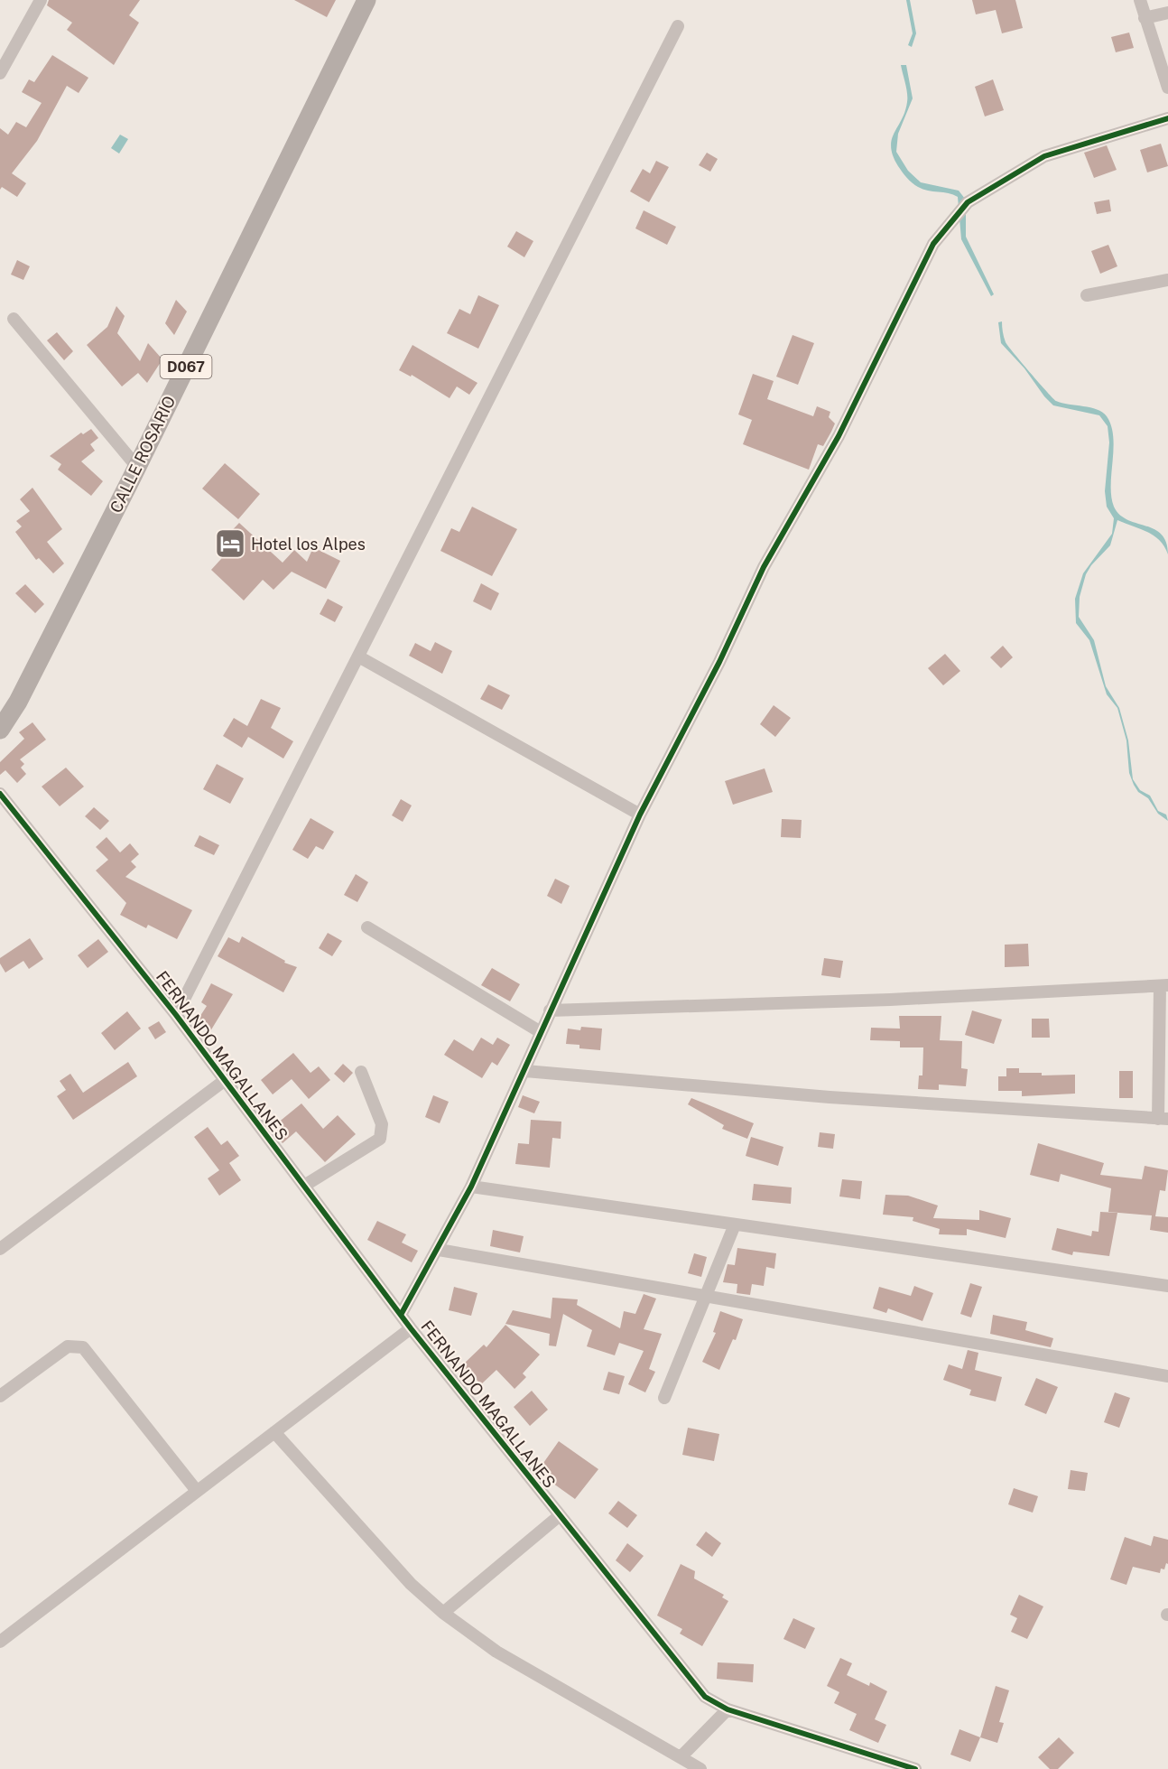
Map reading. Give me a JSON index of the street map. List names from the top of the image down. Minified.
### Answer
{"streets":{"main road":["D067","CALLE ROSARIO"],"street":["FERNANDO MAGALLANES"]},"places":{"hotel":["Hotel los Alpes"]}}
